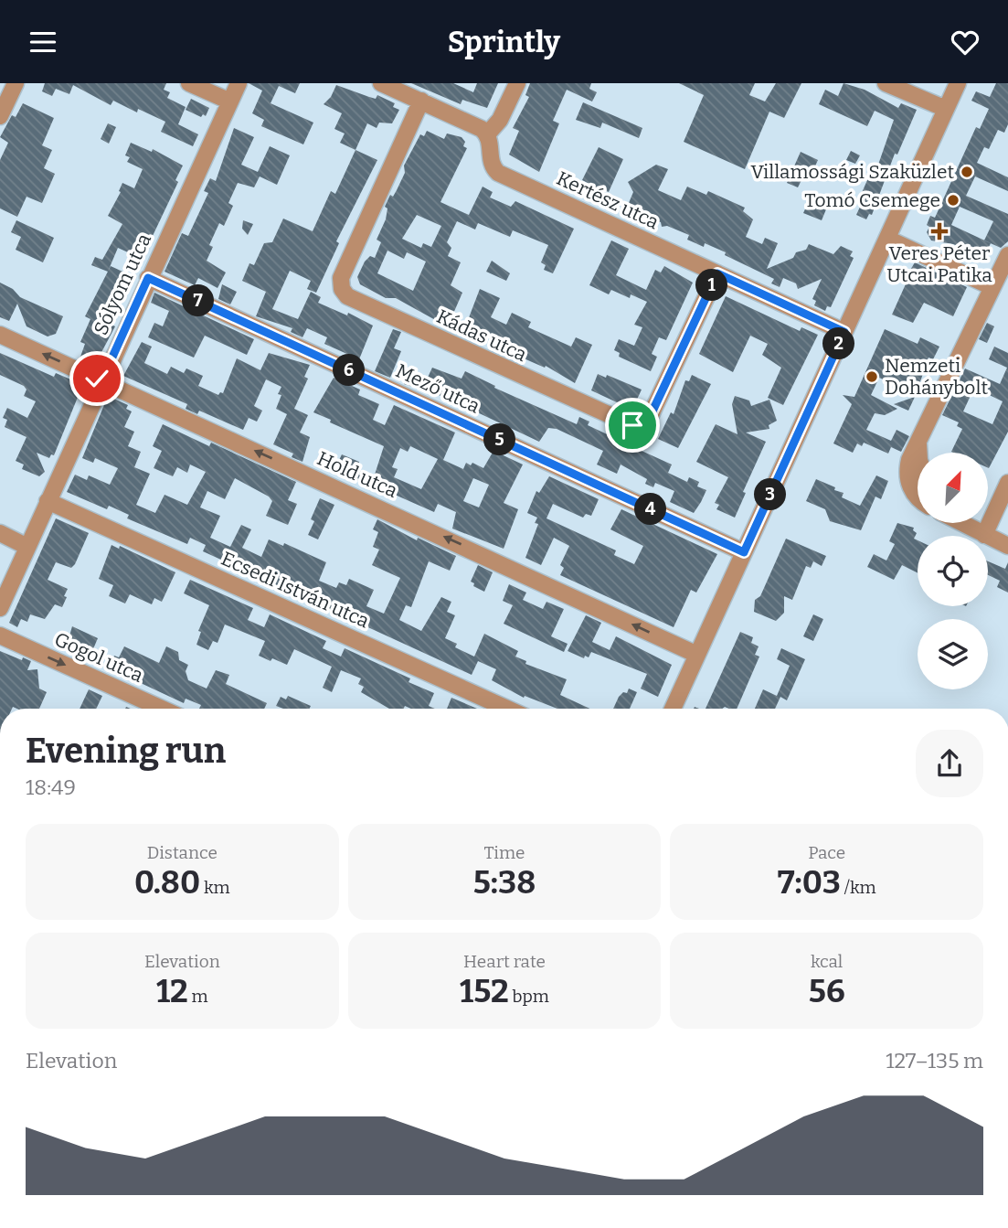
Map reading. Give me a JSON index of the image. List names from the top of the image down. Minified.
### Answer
{"streets":{"street":["Kertész utca","Sólyom utca","Kádas utca","Mező utca","Hold utca","Ecsedi István utca","Gogol utca"]},"crossings":[["Kertész utca","Kádas utca"],["Sólyom utca","Mező utca"],["Sólyom utca","Hold utca"],["Sólyom utca","Ecsedi István utca"]],"one_way":["Hold utca","Gogol utca"],"places":{"other":["Villamossági Szaküzlet","Tomó Csemege","Nemzeti Dohánybolt"],"health":["Veres Péter Utcai Patika"]},"north":"top right","page":{"header":"Sprintly","pins":["1","7","2","6","5","3","4"],"heading":["Evening run","18:49"],"stats":[["Distance","0.80 km"],["Time","5:38"],["Pace","7:03 /km"],["Elevation","12 m"],["Heart rate","152 bpm"],["kcal","56"]],"chart":["Elevation","127–135 m"]}}
